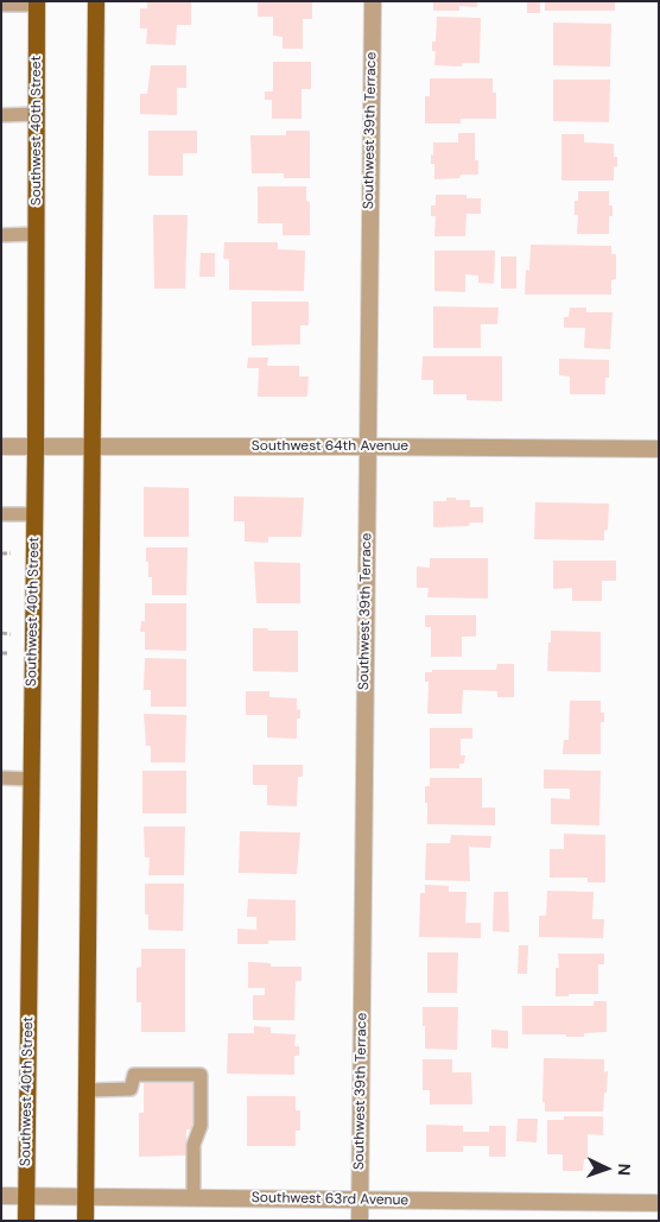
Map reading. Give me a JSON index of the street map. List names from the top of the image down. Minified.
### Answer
{"streets":{"main road":["Southwest 40th Street"],"street":["Southwest 39th Terrace","Southwest 64th Avenue","Southwest 63rd Avenue"]},"crossings":[["Southwest 40th Street","Southwest 64th Avenue"],["Southwest 40th Street","Southwest 63rd Avenue"],["Southwest 39th Terrace","Southwest 64th Avenue"],["Southwest 39th Terrace","Southwest 63rd Avenue"]],"north":"right"}
